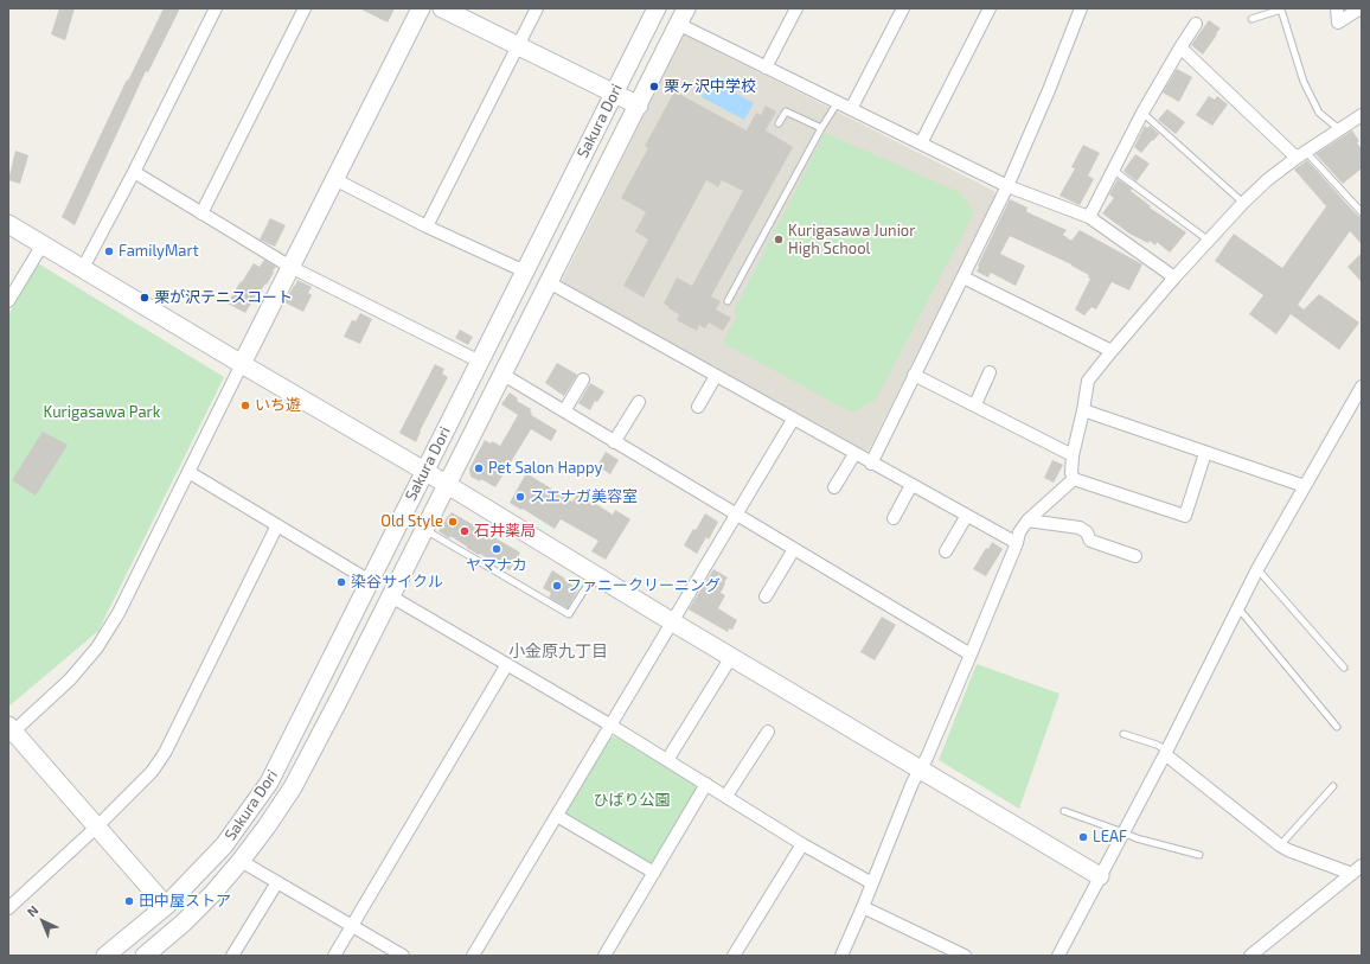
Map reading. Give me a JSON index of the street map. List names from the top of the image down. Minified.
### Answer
{"streets":{"street":["Sakura Dori"]},"districts":["小金原九丁目"],"parks":["Kurigasawa Park","ひばり公園"],"places":["栗ヶ沢中学校","Kurigasawa Junior High School","FamilyMart","栗が沢テニスコート","いち遊","Pet Salon Happy","スエナガ美容室","Old Style","石井薬局","ヤマナカ","染谷サイクル","ファニークリーニング","LEAF","田中屋ストア"],"north":"top left"}
